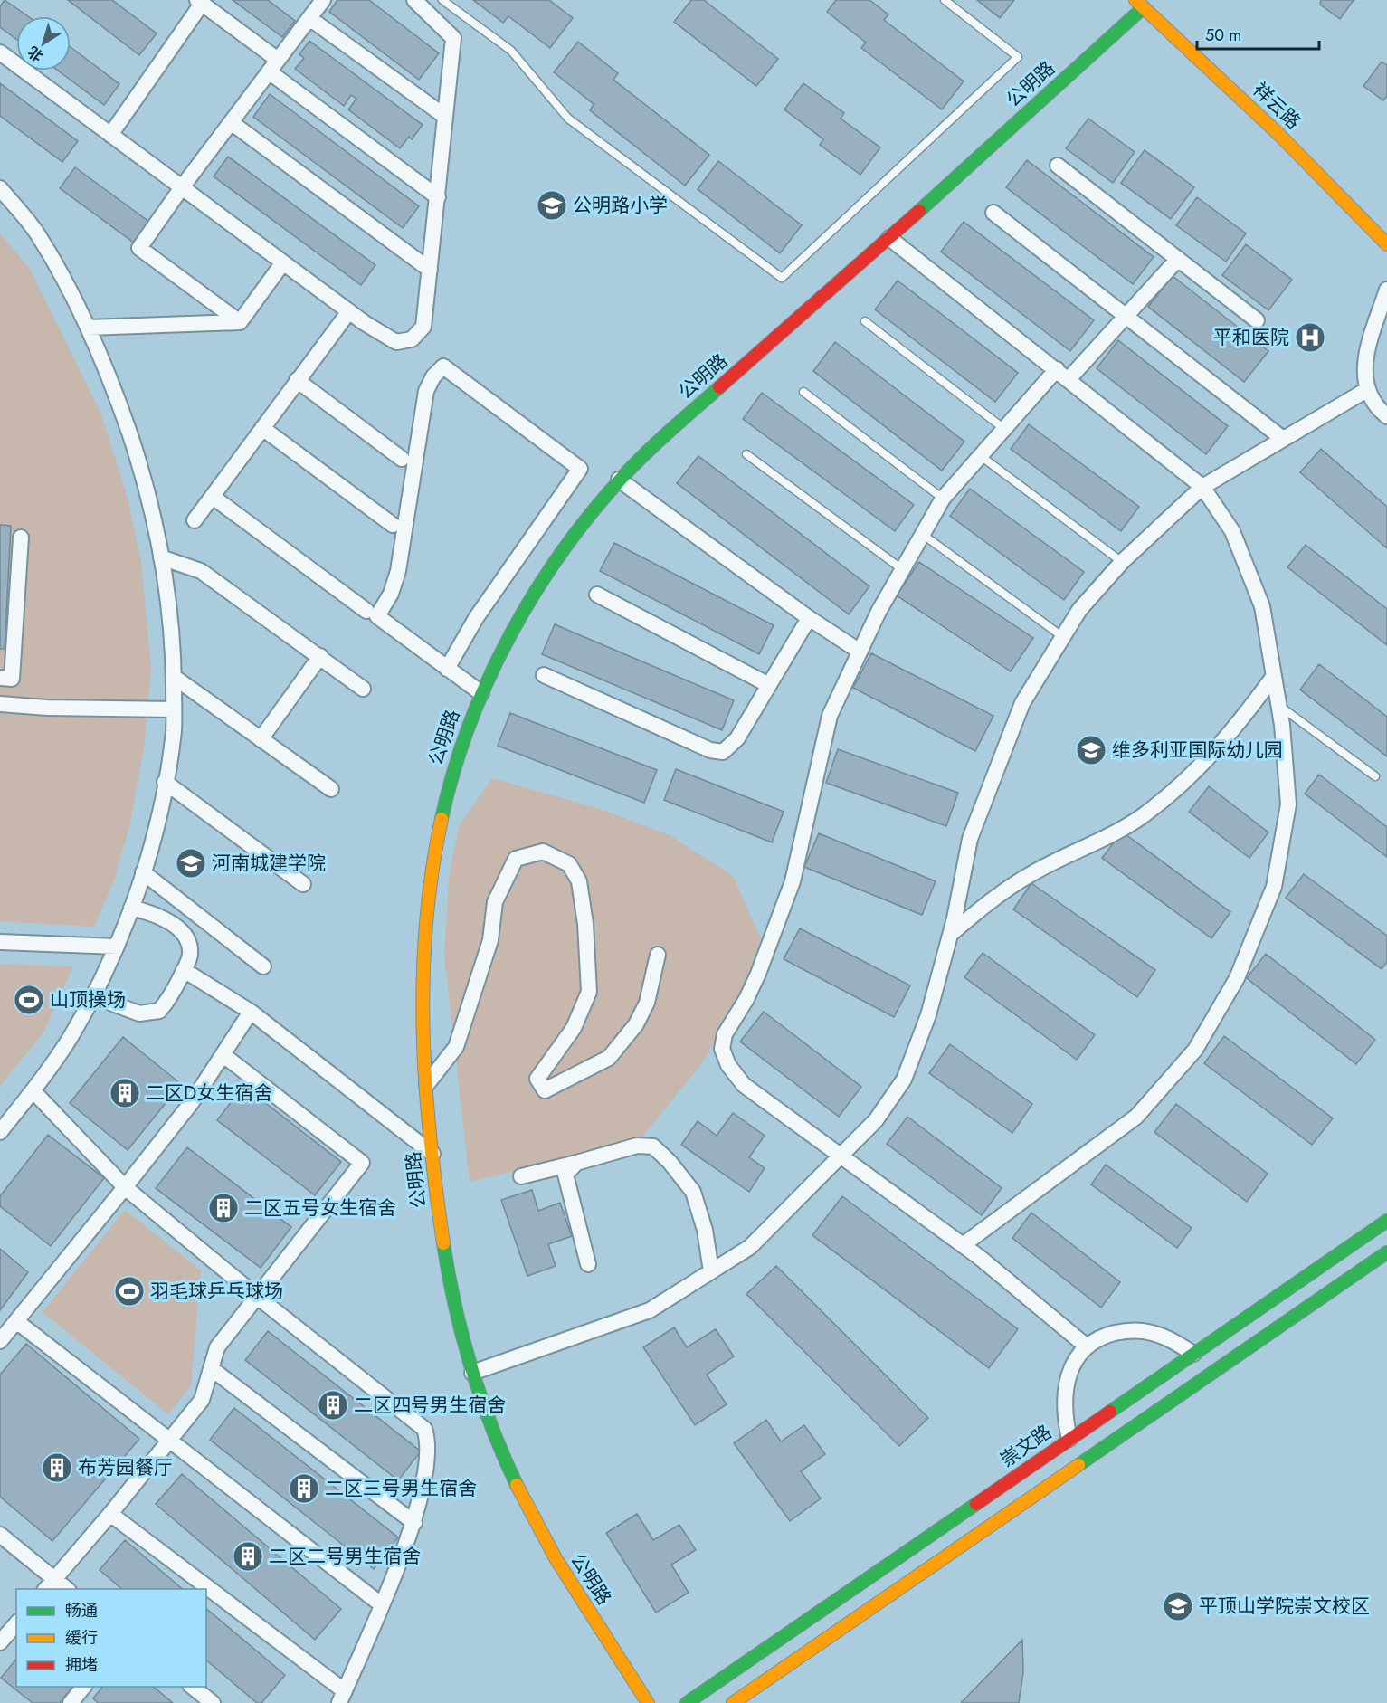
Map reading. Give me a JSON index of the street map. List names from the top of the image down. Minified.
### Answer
{"streets":{"street":["公明路","祥云路","崇文路"]},"crossings":[["公明路","祥云路"]],"places":{"school or university":["公明路小学","维多利亚国际幼儿园","河南城建学院","平顶山学院崇文校区"],"hospital":["平和医院"],"sports":["山顶操场","羽毛球乒乓球场"],"building":["二区D女生宿舍","二区五号女生宿舍","二区四号男生宿舍","布芳园餐厅","二区三号男生宿舍","二区二号男生宿舍"]},"legend":["畅通","缓行","拥堵"],"scale_bar":"50 m","north":"bottom left"}
